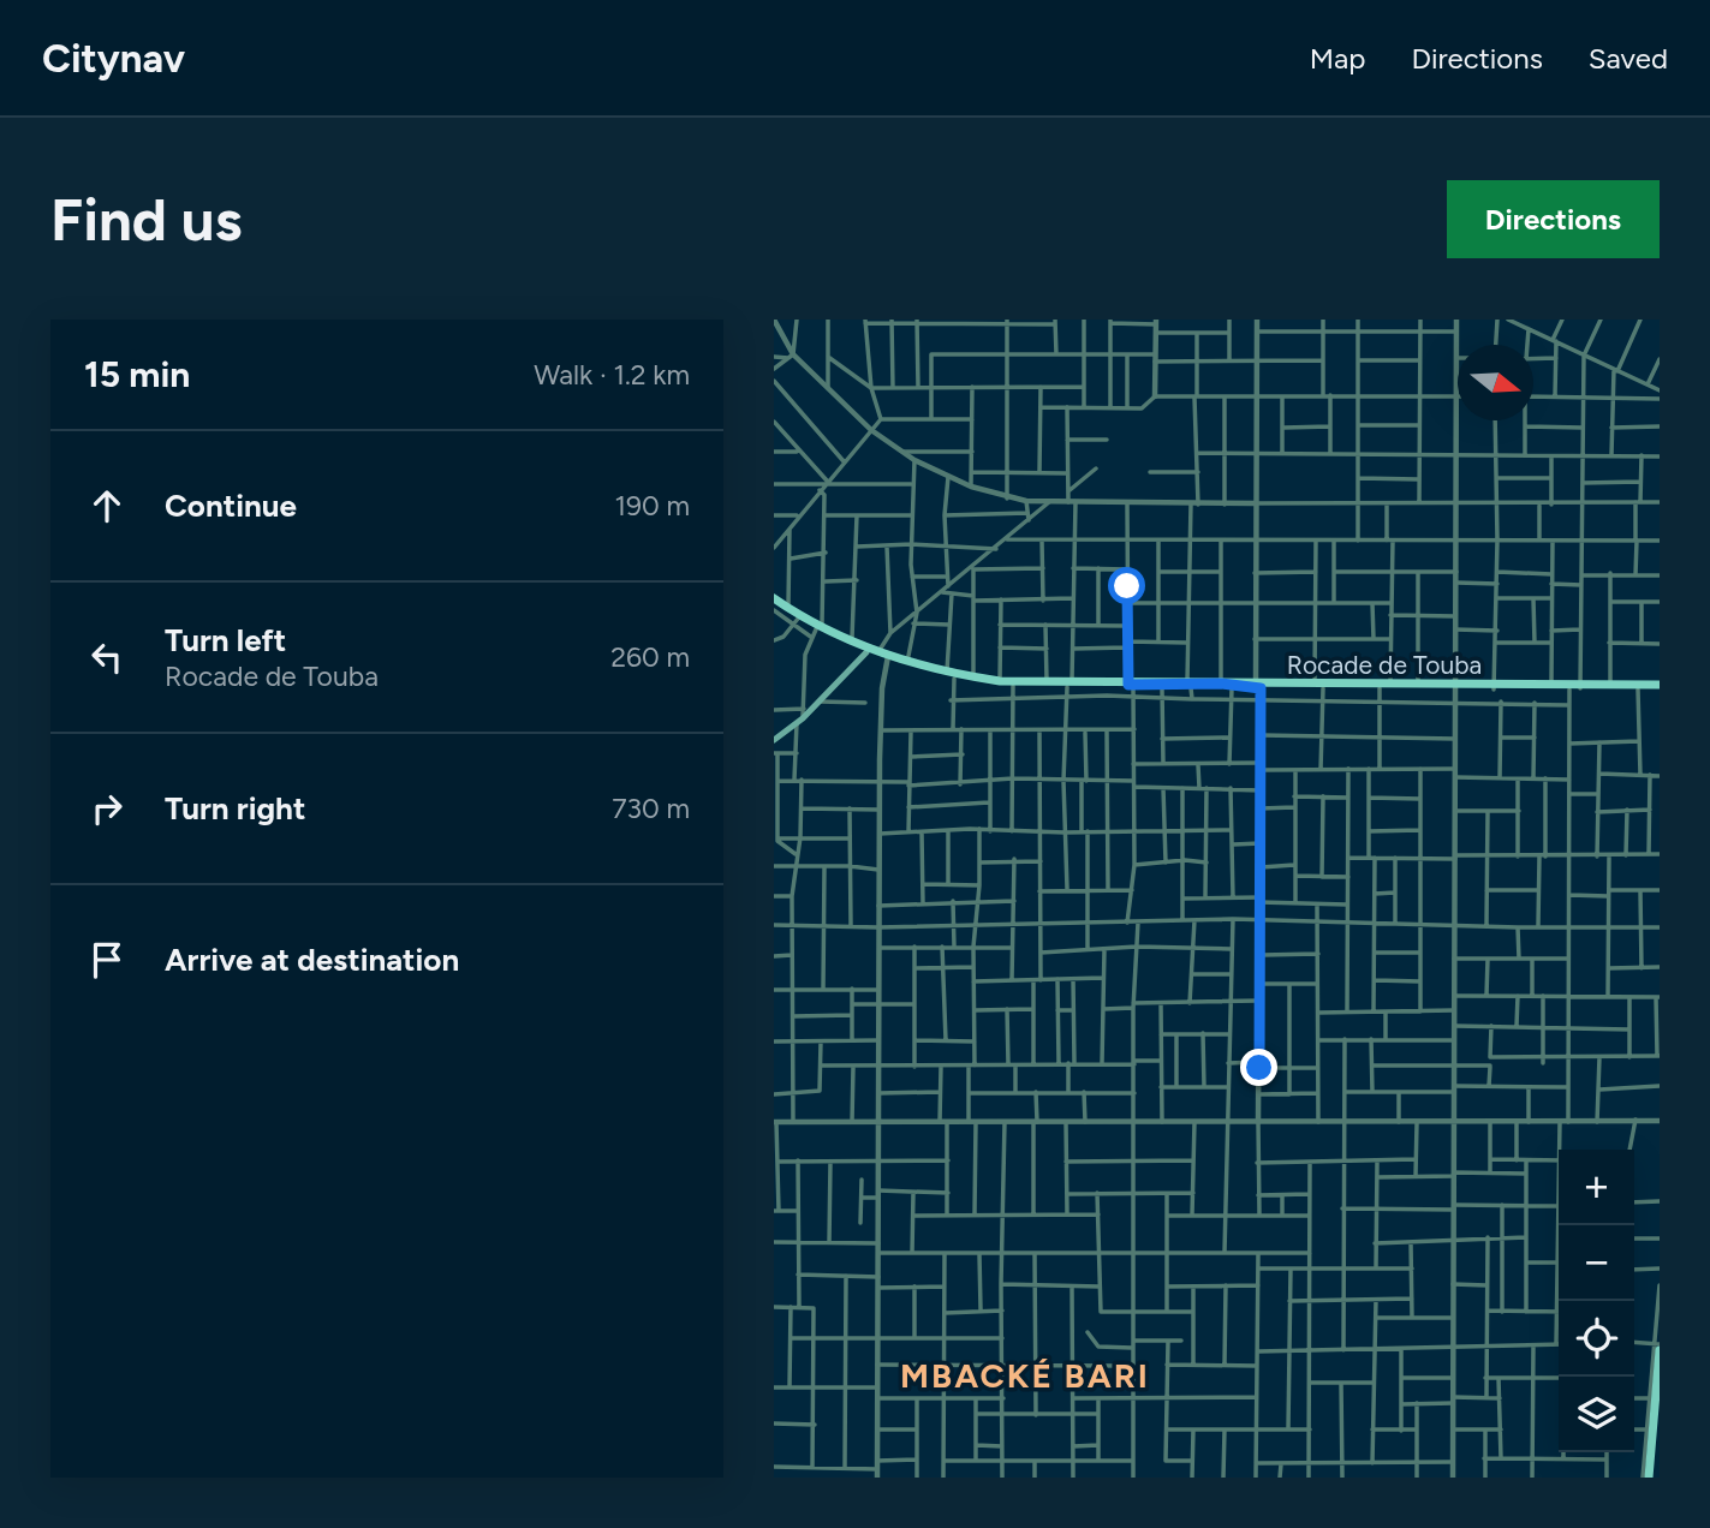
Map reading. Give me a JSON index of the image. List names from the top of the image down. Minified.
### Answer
{"streets":{"main road":["Rocade de Touba"]},"districts":["MBACKÉ BARI"],"north":"right","page":{"header":"Citynav","nav":["Map","Directions","Saved"],"buttons":"Directions","title":"Find us","heading":["15 min","Walk · 1.2 km"],"list":[["Continue","190 m"],["Turn left","Rocade de Touba","260 m"],["Turn right","730 m"],"Arrive at destination"],"map_buttons":["+","−"]}}
